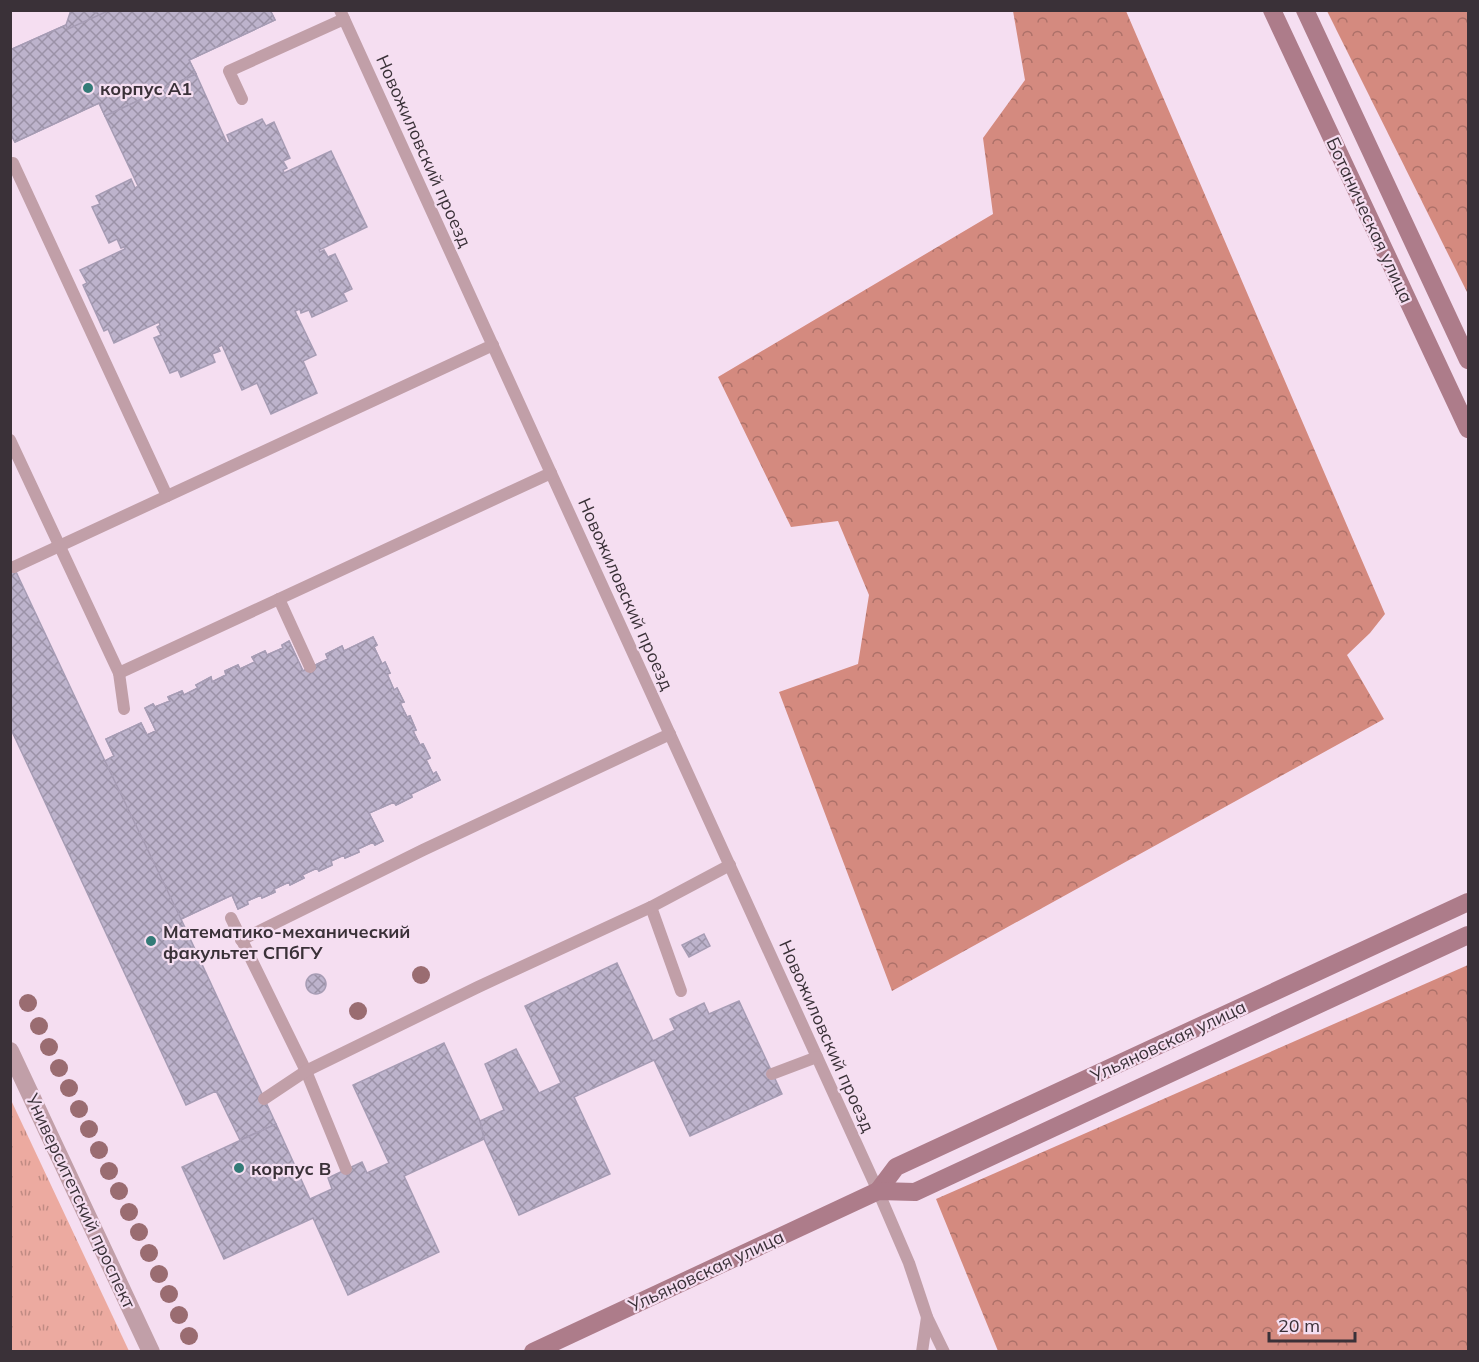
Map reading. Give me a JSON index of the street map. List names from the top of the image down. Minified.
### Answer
{"streets":{"street":["Ботаническая улица","Ульяновская улица","Университетский проспект"],"lane":["Новожиловский проезд"]},"crossings":[["Новожиловский проезд","Ульяновская улица"]],"places":["корпус А1","Математико-механический факультет СПбГУ","корпус В"],"scale_bar":"20 m"}
